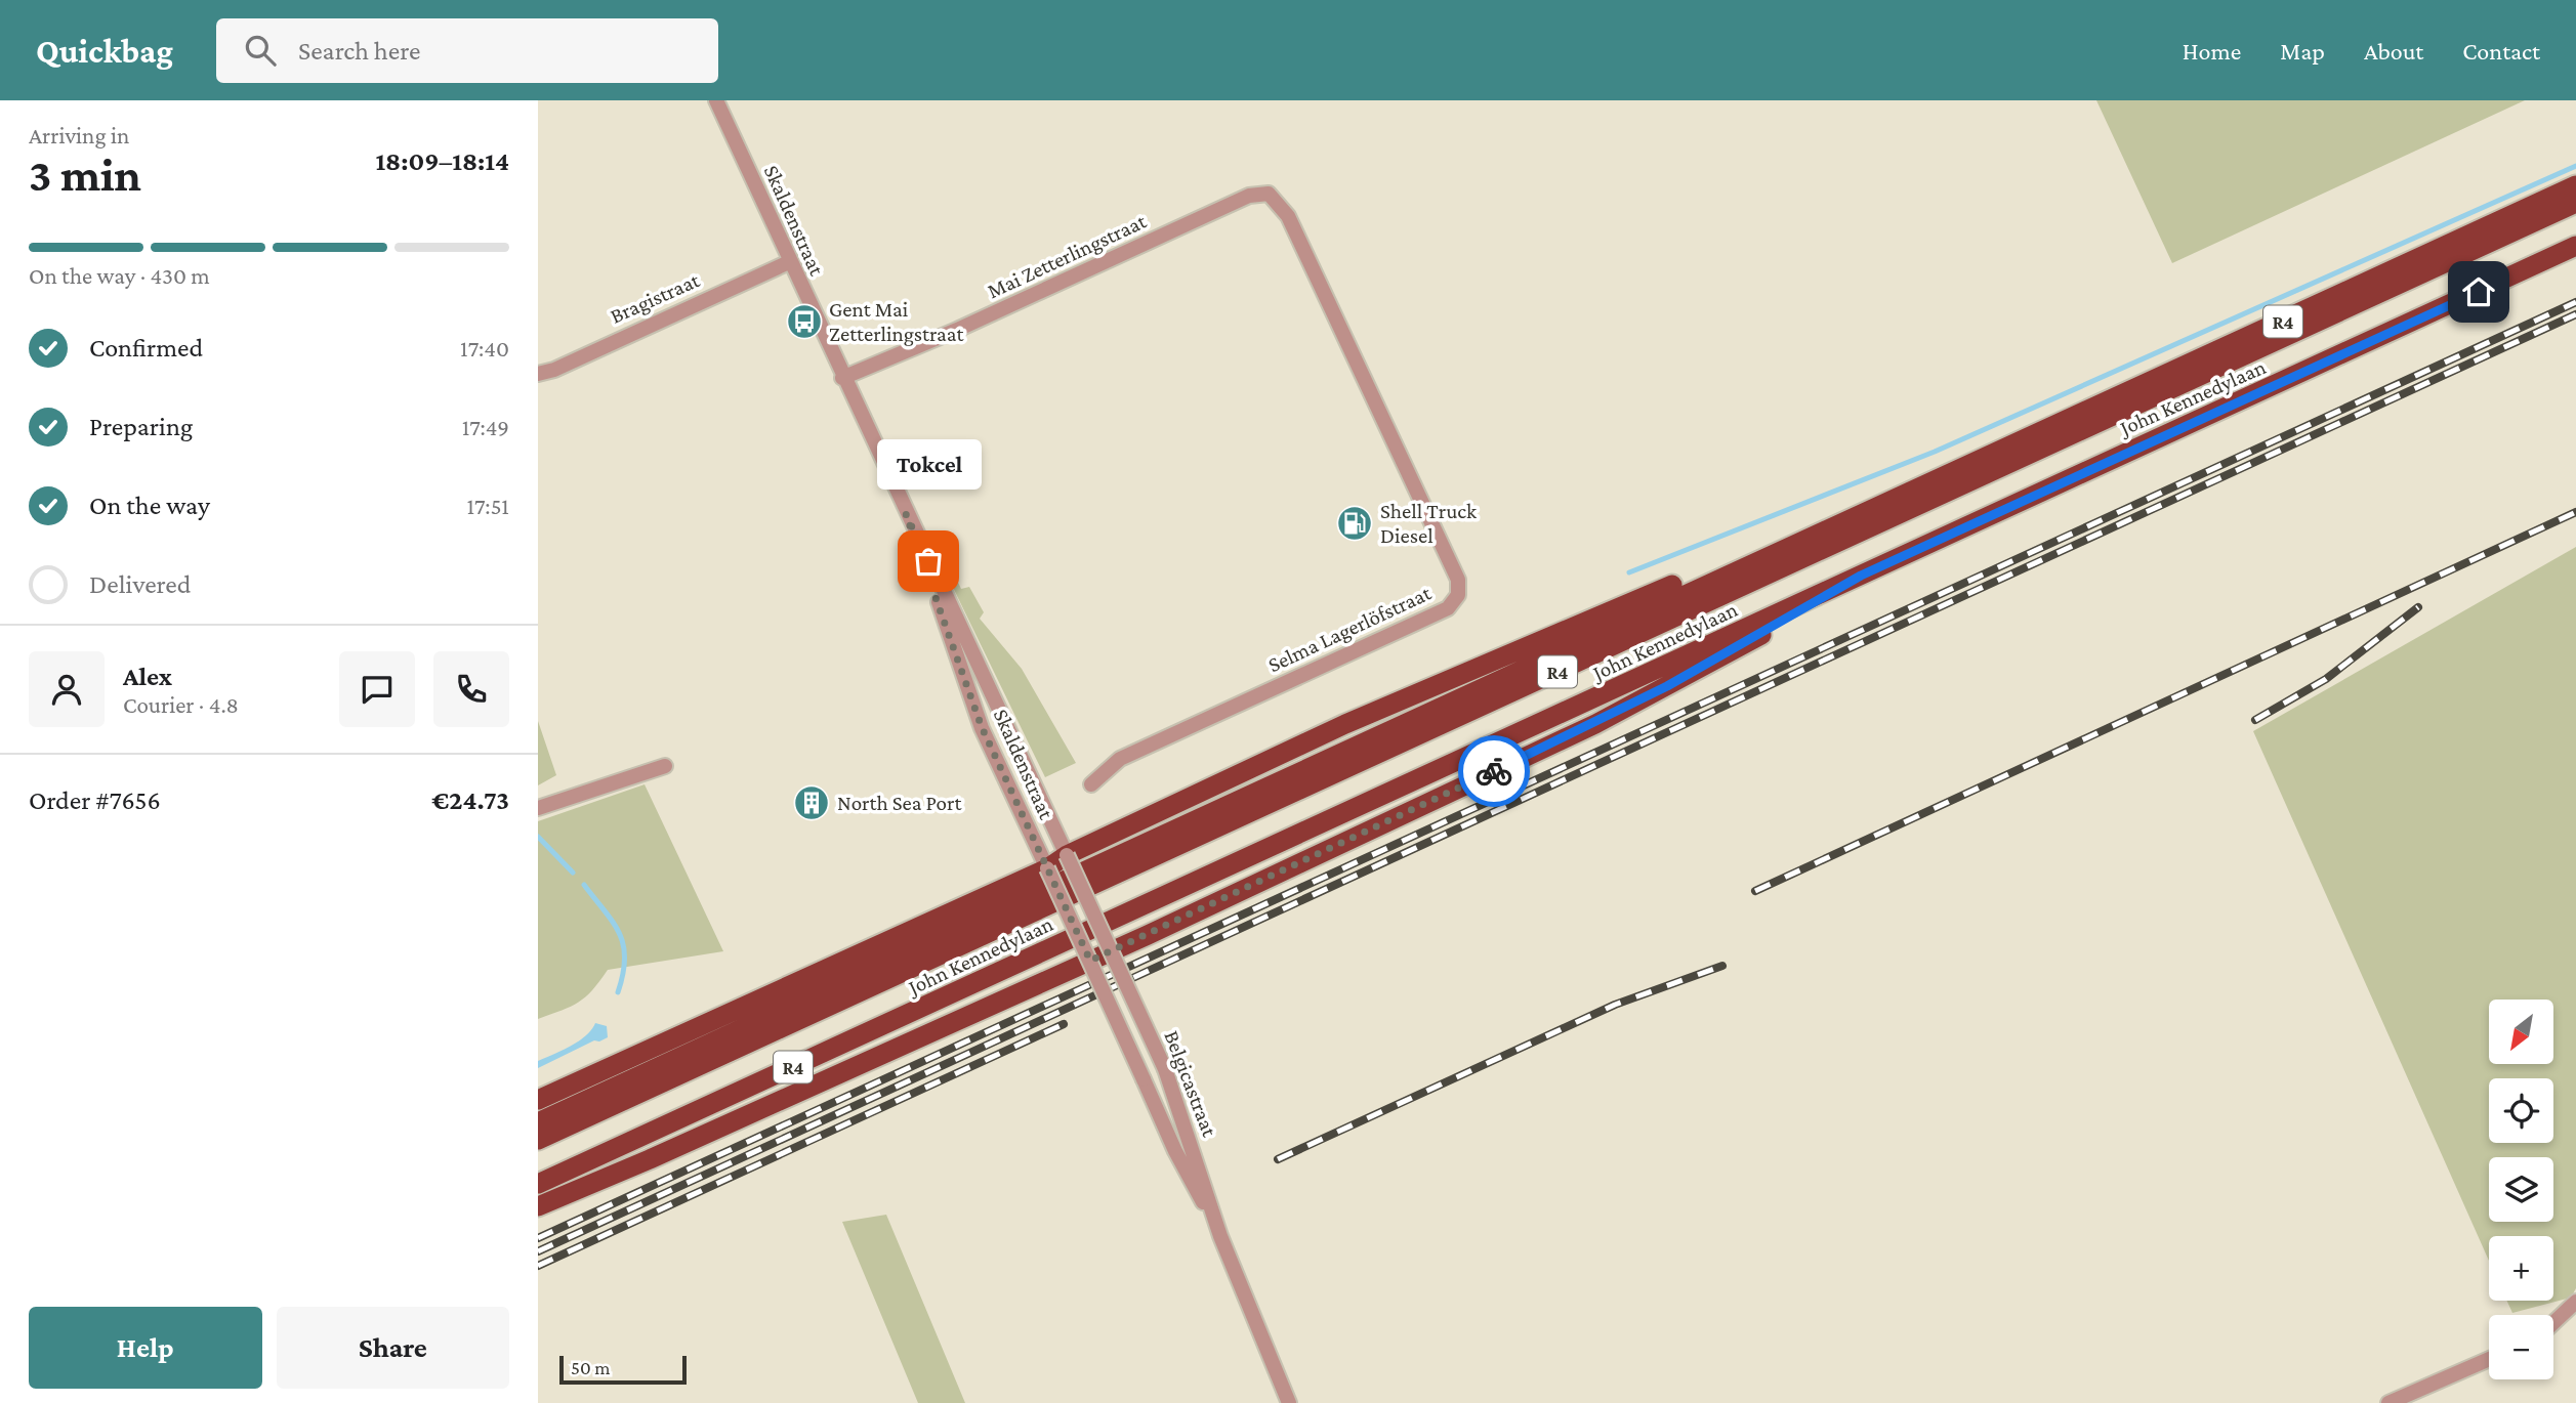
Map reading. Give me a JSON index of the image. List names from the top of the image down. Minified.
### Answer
{"streets":{"highway":["R4","John Kennedylaan"],"street":["Skaldenstraat","Mai Zetterlingstraat","Bragistraat","Selma Lagerlöfstraat","Belgicastraat"]},"crossings":[["Skaldenstraat","Mai Zetterlingstraat"],["Skaldenstraat","Bragistraat"],["Skaldenstraat","R4"],["Skaldenstraat","Belgicastraat"],["Mai Zetterlingstraat","Selma Lagerlöfstraat"],["R4","John Kennedylaan"],["R4","Belgicastraat"]],"places":{"bus stop":["Gent Mai Zetterlingstraat"],"fuel station":["Shell Truck Diesel"],"other":["Tokcel"],"building":["North Sea Port"]},"scale_bar":"50 m","north":"bottom left","page":{"header":"Quickbag","search":"Search here","nav":["Home","Map","About","Contact"],"heading":["3 min","Arriving in","18:09–18:14"],"panel":["Alex","Courier · 4.8","Order #7656","€24.73"],"bar":"On the way · 430 m","list":[["Confirmed","17:40"],["Preparing","17:49"],["On the way","17:51"],"Delivered"],"bubble":"Tokcel","map_buttons":["+","−"],"buttons":["Help","Share"],"scale":"50 m"}}
